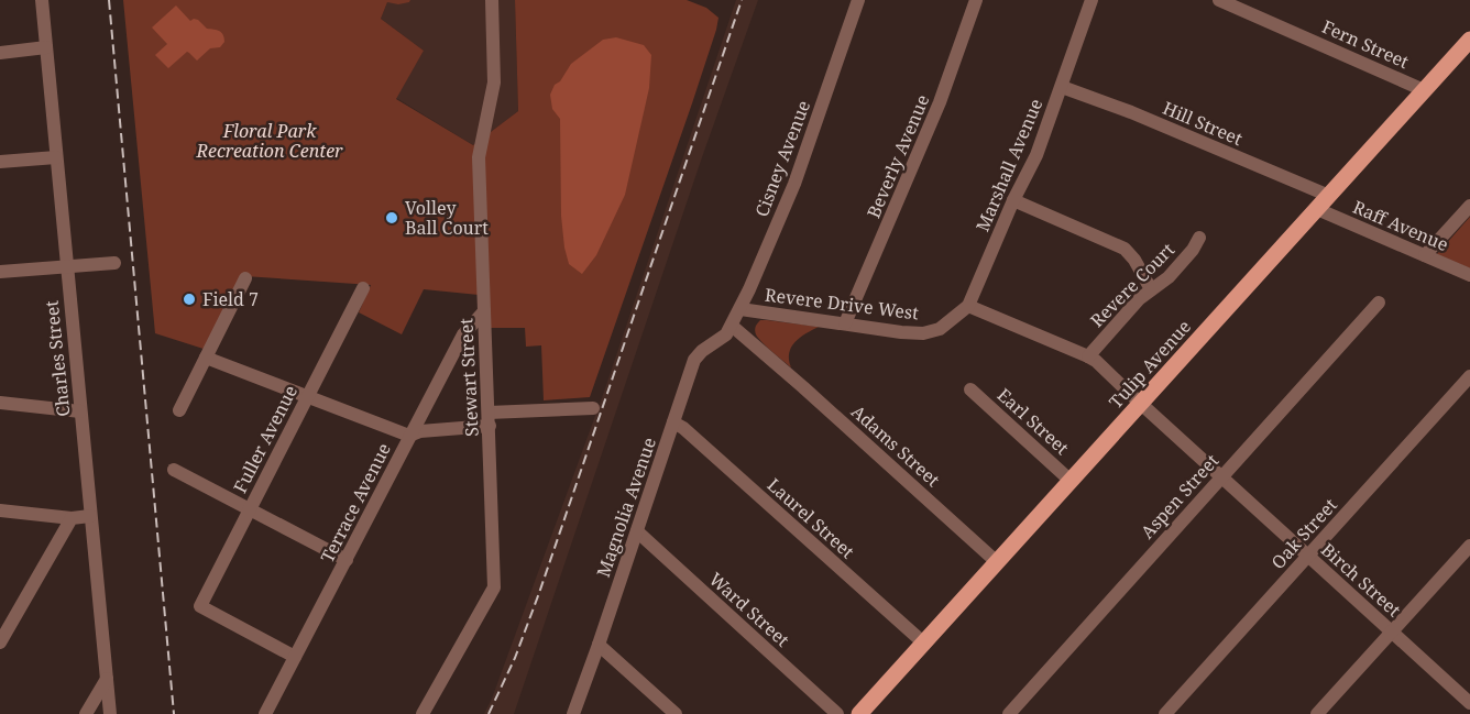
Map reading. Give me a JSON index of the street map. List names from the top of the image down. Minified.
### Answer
{"streets":{"main road":["Tulip Avenue"],"street":["Fern Street","Hill Street","Beverly Avenue","Cisney Avenue","Marshall Avenue","Raff Avenue","Revere Court","Revere Drive West","Charles Street","Stewart Street","Earl Street","Fuller Avenue","Adams Street","Aspen Street","Terrace Avenue","Magnolia Avenue","Laurel Street","Oak Street","Birch Street","Ward Street"]},"crossings":[["Fern Street","Tulip Avenue"],["Hill Street","Marshall Avenue"],["Hill Street","Tulip Avenue"],["Beverly Avenue","Revere Drive West"],["Cisney Avenue","Revere Drive West"],["Cisney Avenue","Adams Street"],["Cisney Avenue","Magnolia Avenue"],["Marshall Avenue","Revere Drive West"],["Raff Avenue","Tulip Avenue"],["Tulip Avenue","Earl Street"],["Tulip Avenue","Adams Street"],["Tulip Avenue","Laurel Street"],["Tulip Avenue","Birch Street"],["Stewart Street","Terrace Avenue"],["Fuller Avenue","Terrace Avenue"],["Adams Street","Magnolia Avenue"],["Aspen Street","Birch Street"],["Magnolia Avenue","Laurel Street"],["Magnolia Avenue","Ward Street"],["Oak Street","Birch Street"]],"parks":["Floral Park Recreation Center"],"places":["Volley Ball Court","Field 7"]}
